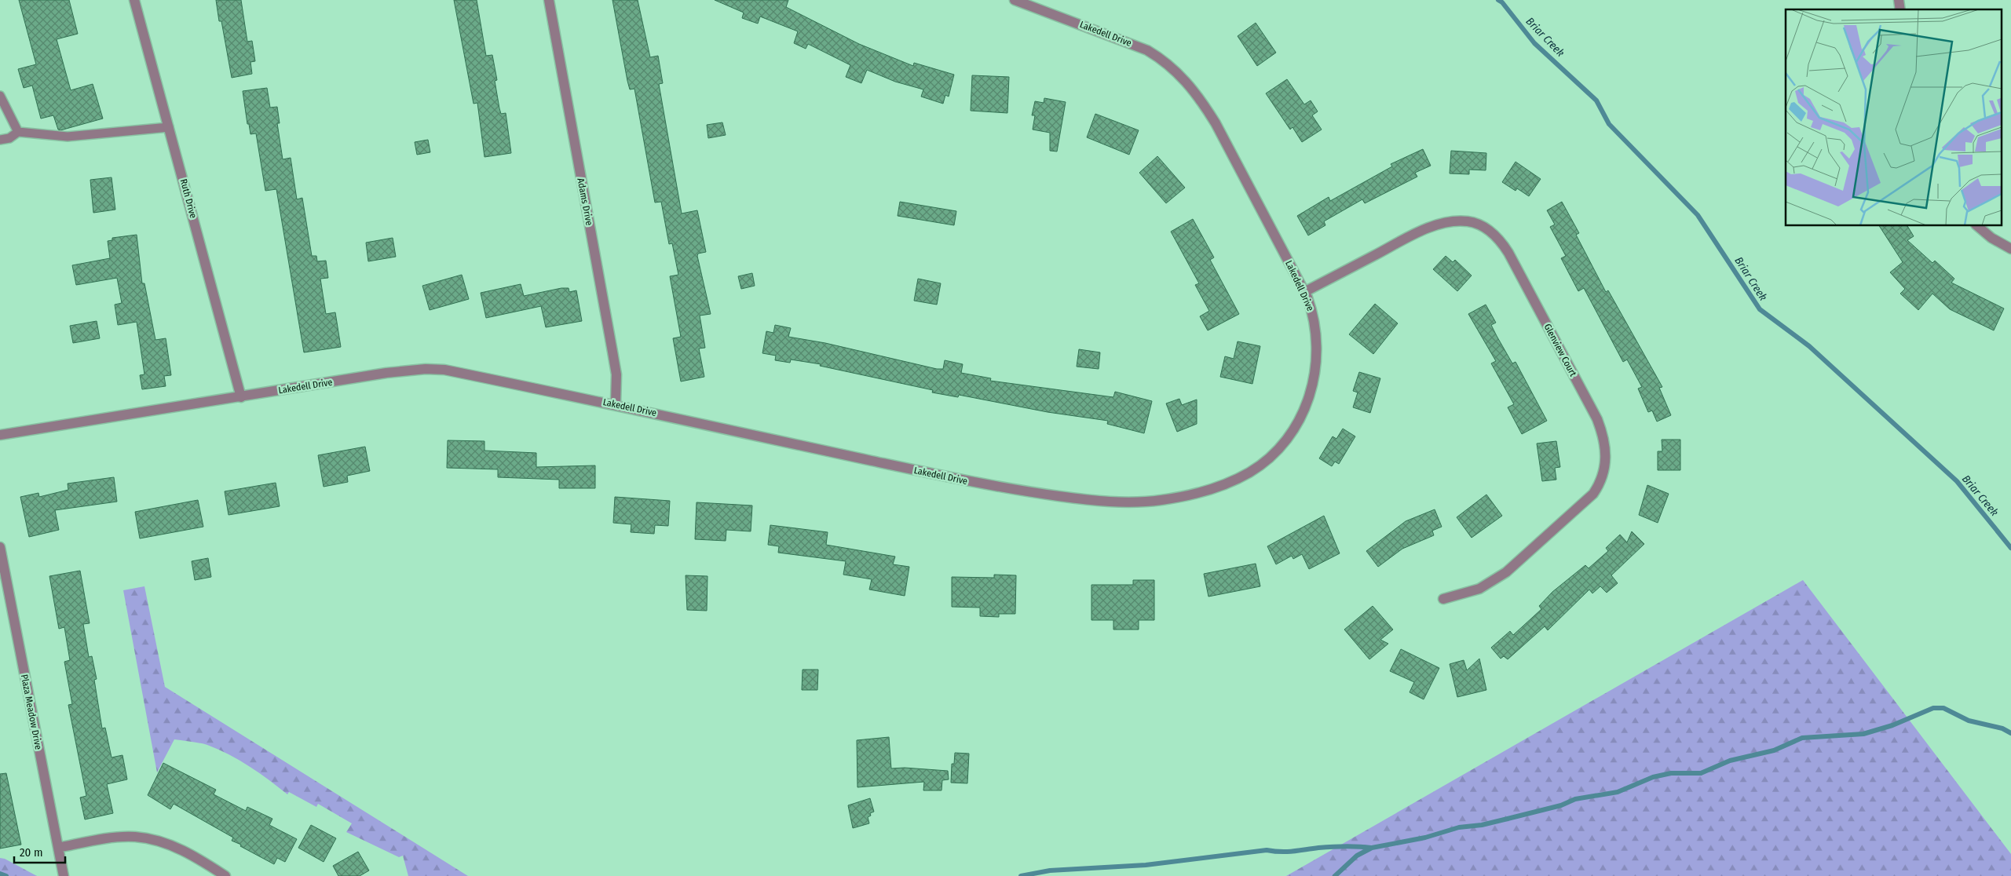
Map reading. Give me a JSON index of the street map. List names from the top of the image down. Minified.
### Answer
{"streets":{"street":["Lakedell Drive","Ruth Drive","Adams Drive","Glenview Court","Plaza Meadow Drive"]},"crossings":[["Lakedell Drive","Ruth Drive"],["Lakedell Drive","Adams Drive"],["Lakedell Drive","Glenview Court"]],"water":["Briar Creek"],"scale_bar":"20 m"}
